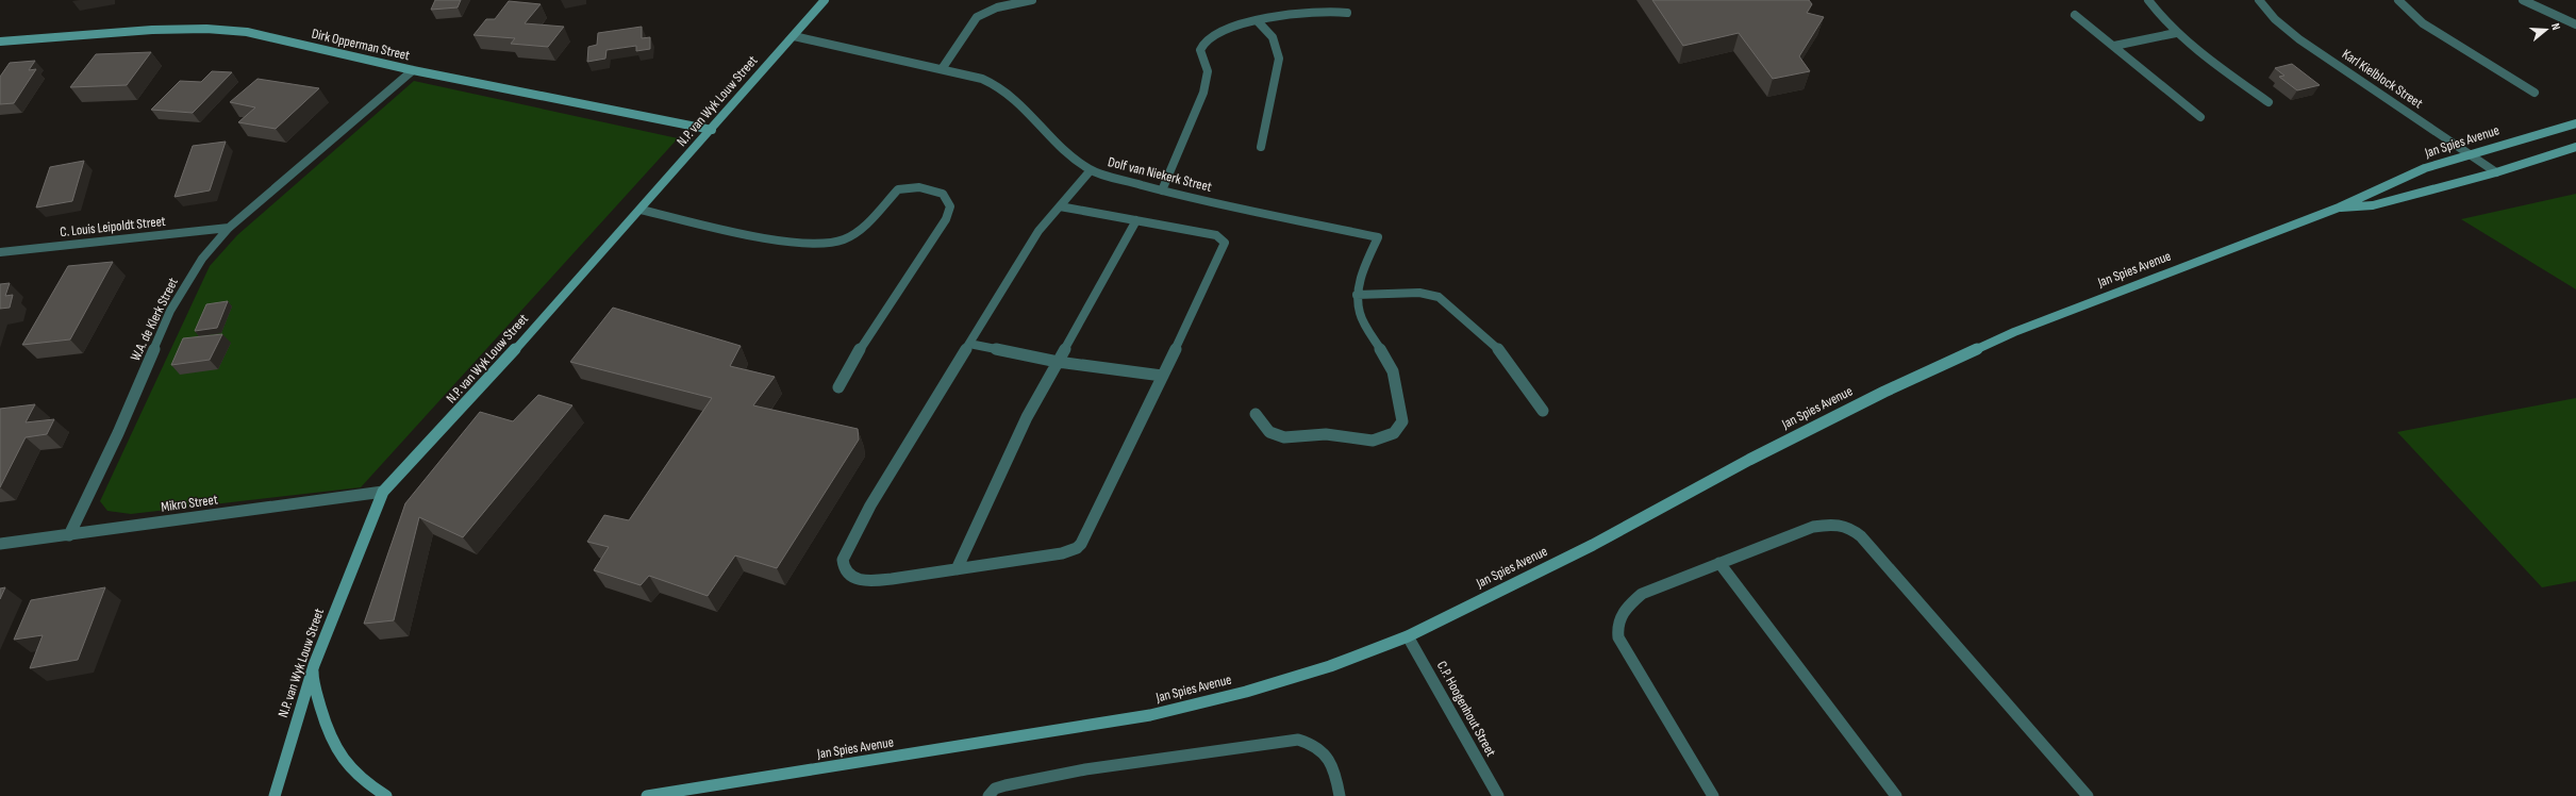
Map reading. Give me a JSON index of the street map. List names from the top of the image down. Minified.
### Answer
{"streets":{"street":["Dirk Opperman Street","Karl Kielblock Street","N.P. van Wyk Louw Street","Jan Spies Avenue","Dolf van Niekerk Street","C. Louis Leipoldt Street","W.A. de Klerk Street","Mikro Street","C.P. Hoogenhout Street"]},"crossings":[["Dirk Opperman Street","N.P. van Wyk Louw Street"],["Dirk Opperman Street","W.A. de Klerk Street"],["Karl Kielblock Street","Jan Spies Avenue"],["N.P. van Wyk Louw Street","Dolf van Niekerk Street"],["N.P. van Wyk Louw Street","Mikro Street"],["Jan Spies Avenue","C.P. Hoogenhout Street"],["C. Louis Leipoldt Street","W.A. de Klerk Street"],["W.A. de Klerk Street","Mikro Street"]],"north":"right"}
